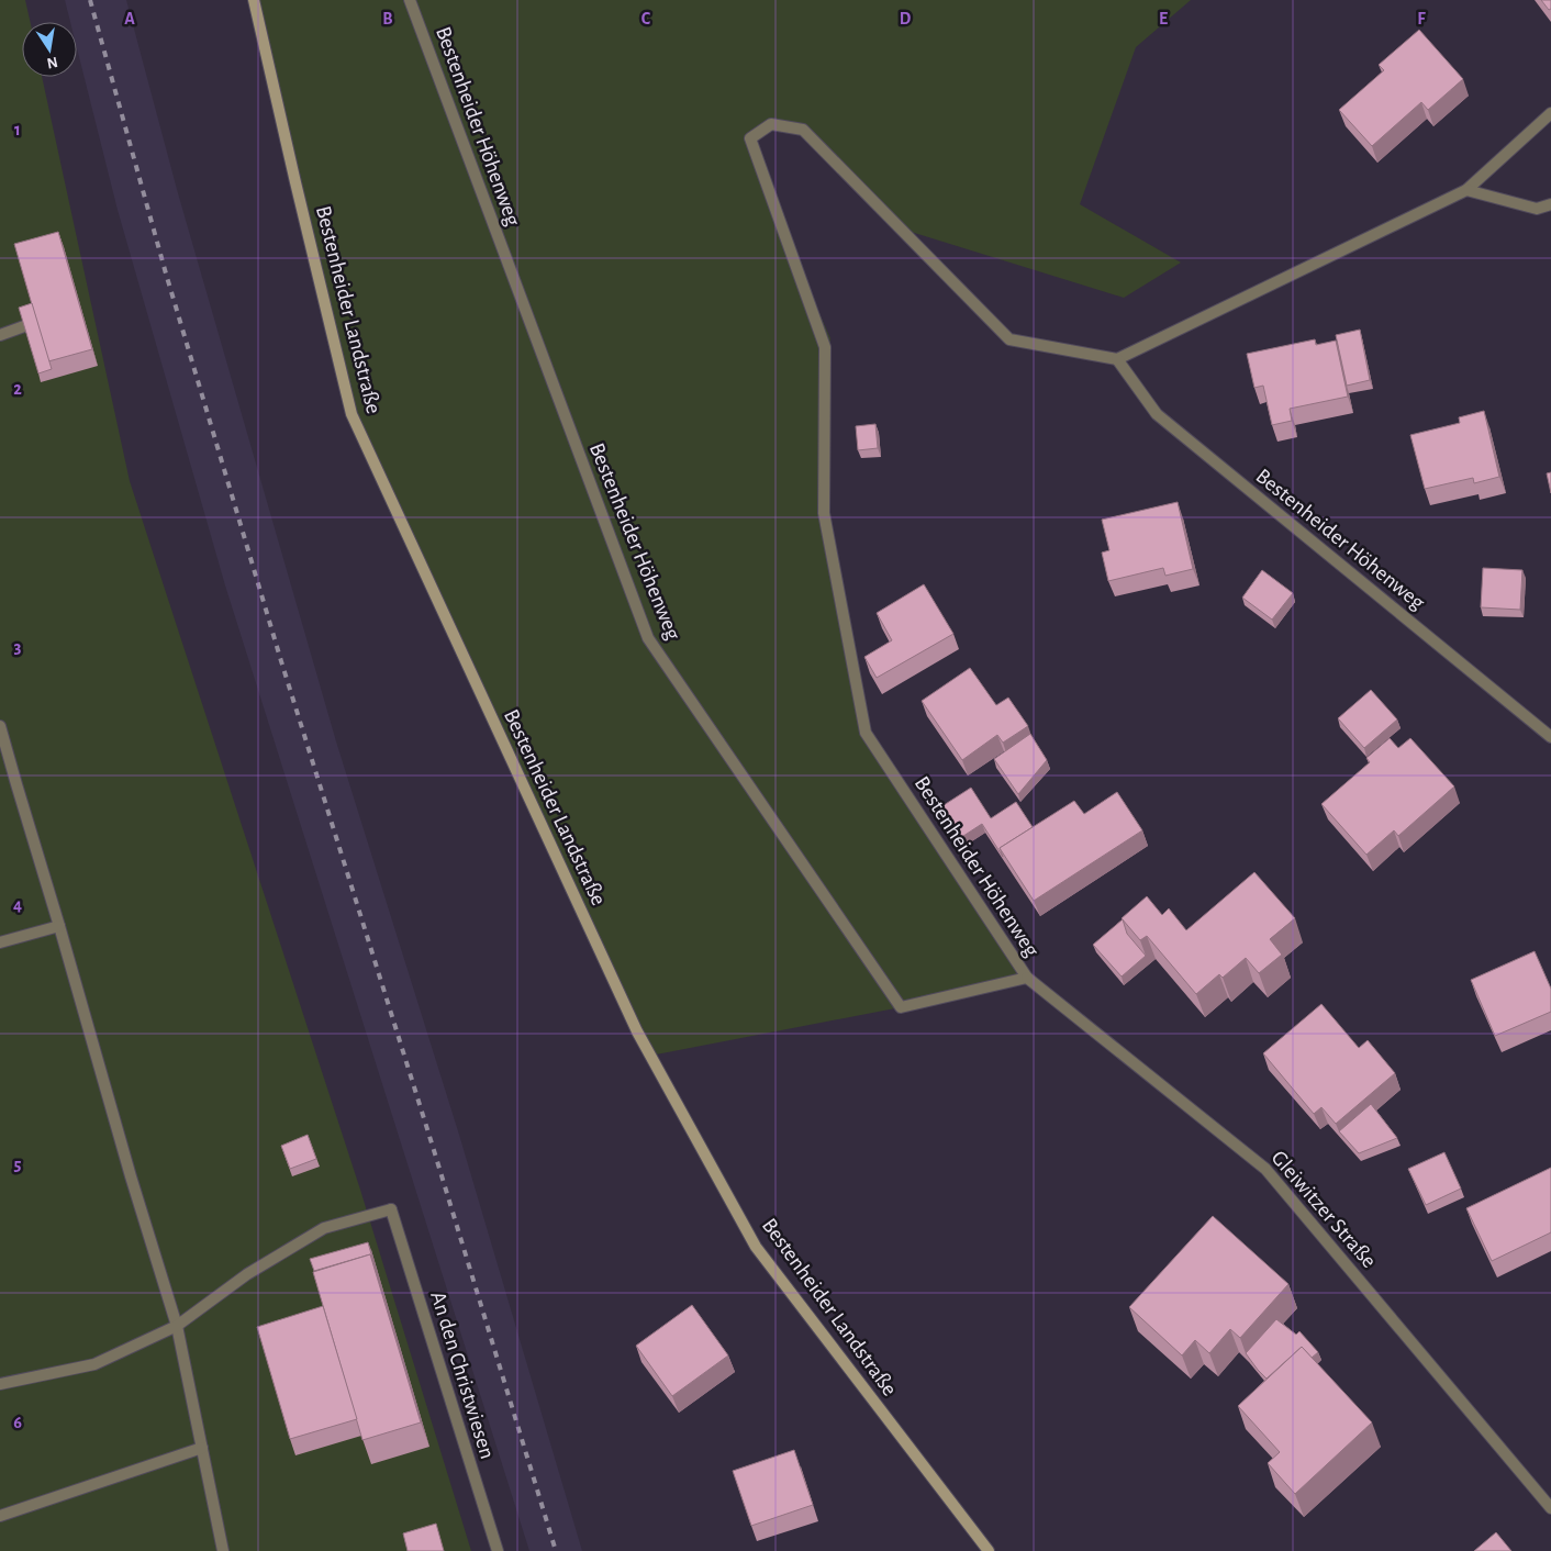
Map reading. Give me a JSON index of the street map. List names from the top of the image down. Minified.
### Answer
{"streets":{"main road":["Bestenheider Landstraße"],"street":["Bestenheider Höhenweg","Gleiwitzer Straße","An den Christwiesen"]},"crossings":[["Bestenheider Höhenweg","Gleiwitzer Straße"]],"north":"bottom","grid":{"columns":["A","B","C","D","E","F"],"rows":["1","2","3","4","5","6"]}}
